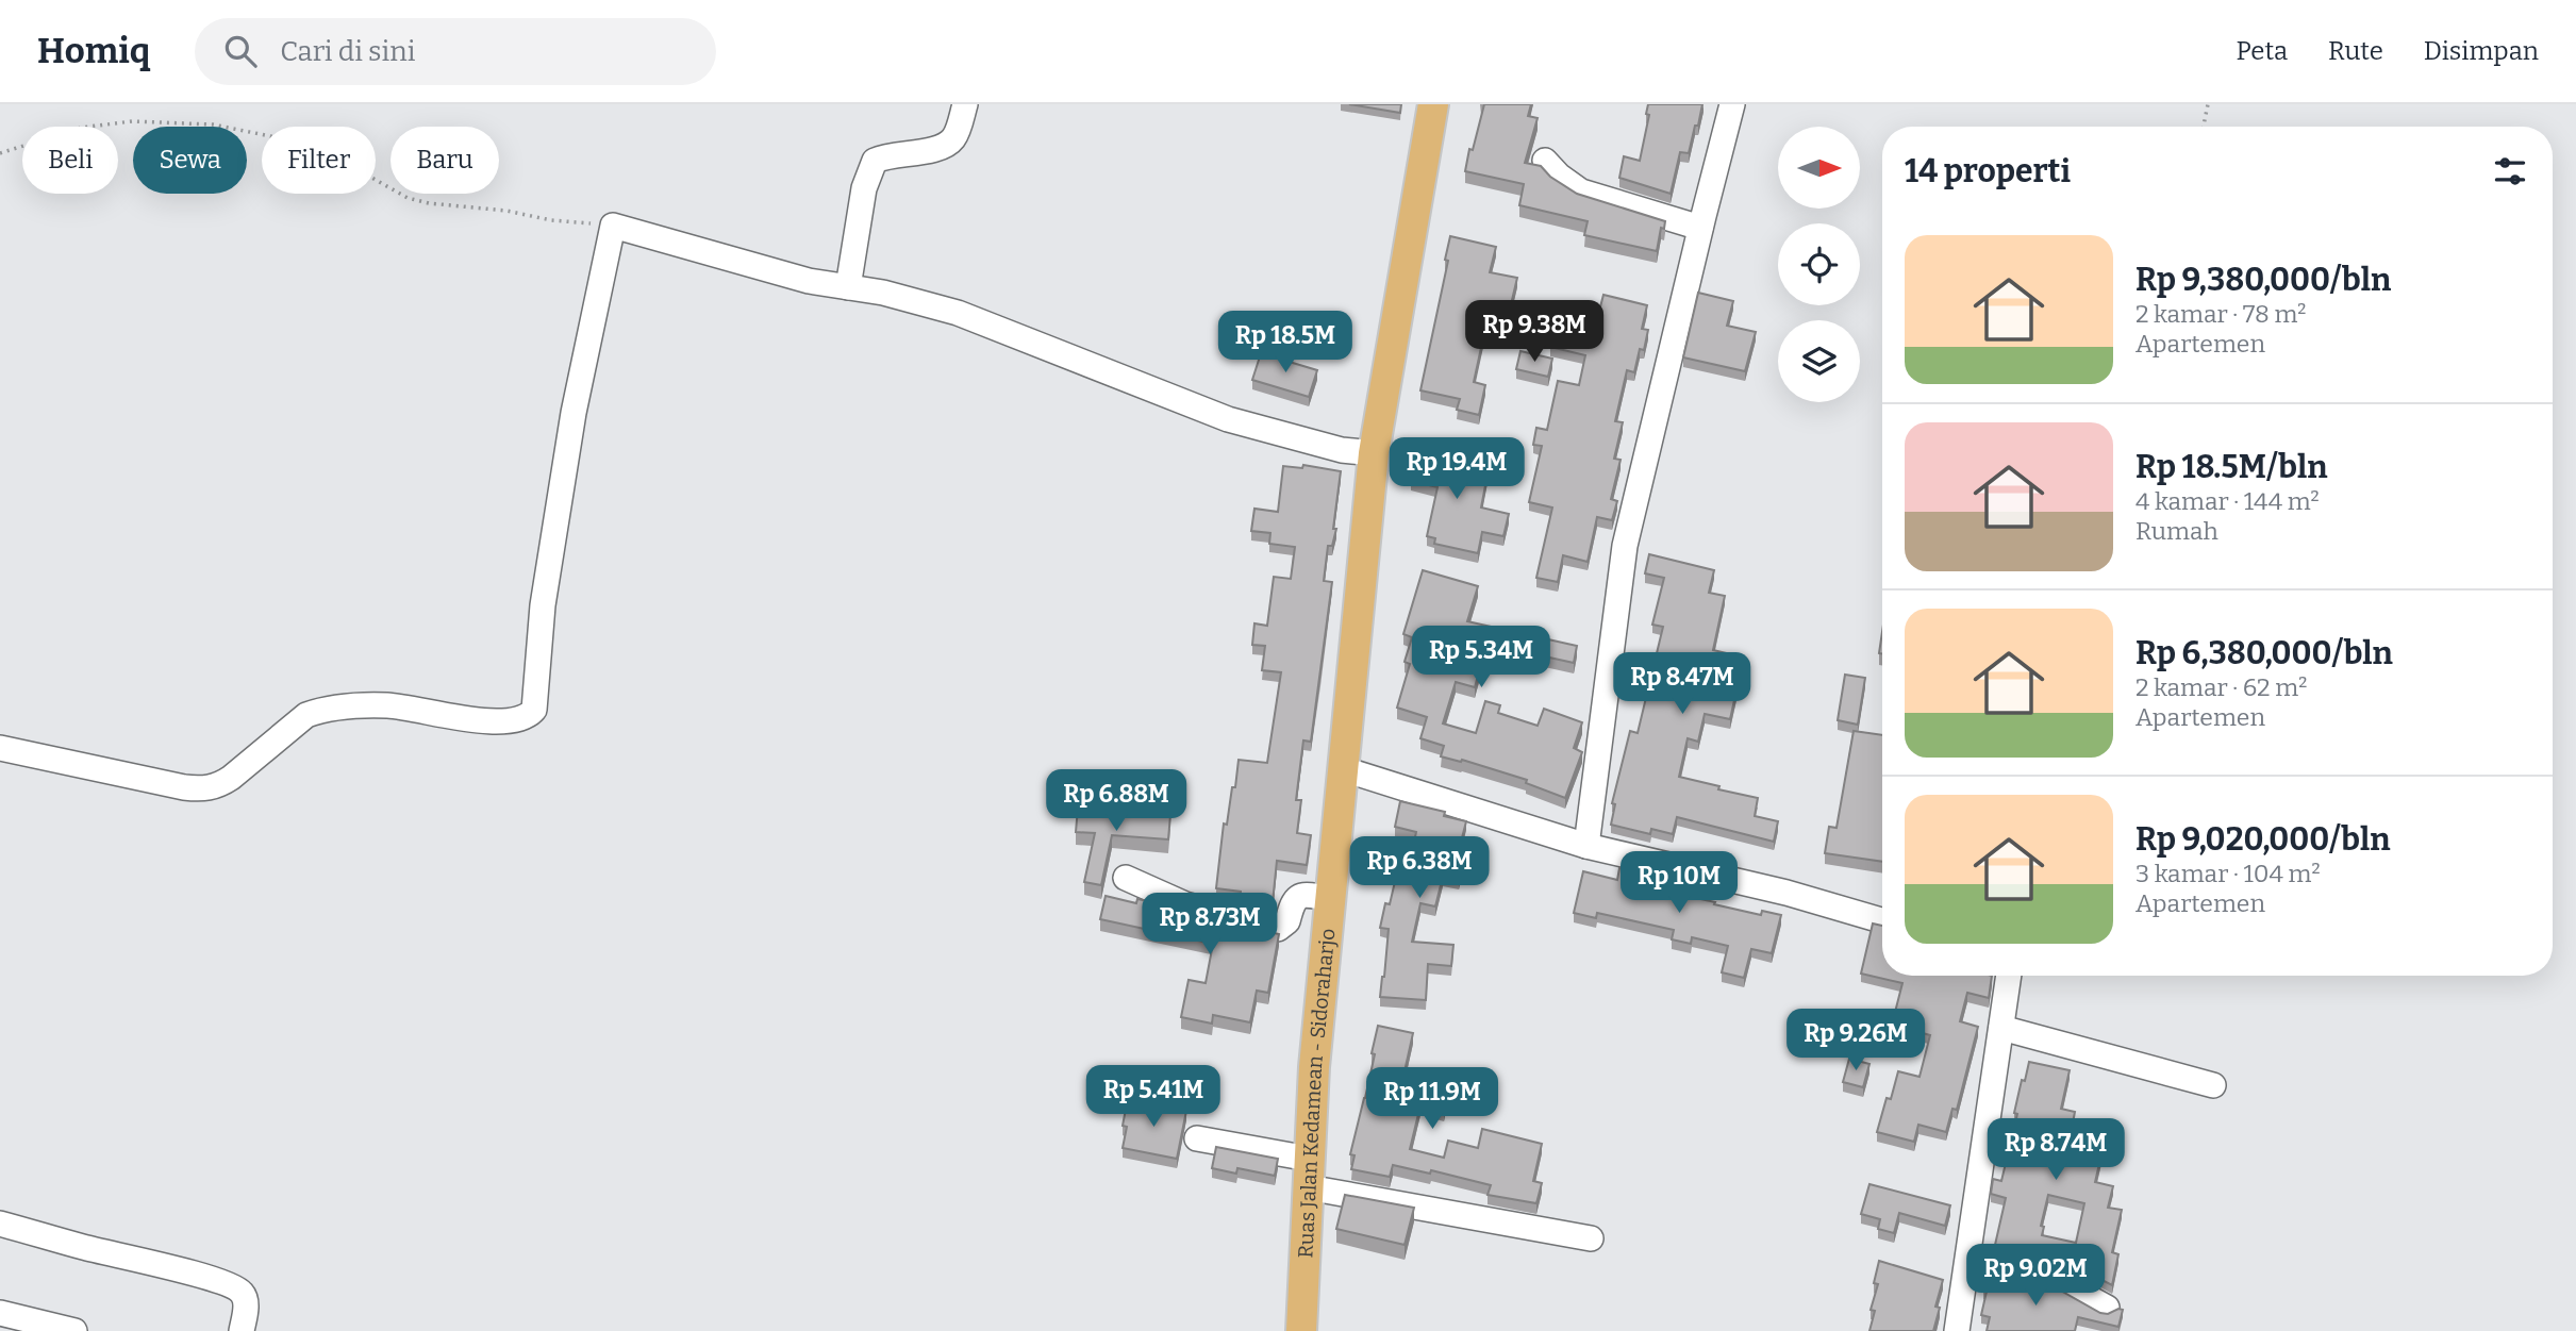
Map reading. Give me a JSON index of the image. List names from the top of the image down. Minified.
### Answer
{"streets":{"main road":["Ruas Jalan Kedamean - Sidoraharjo"]},"north":"right","page":{"header":"Homiq","search":"Cari di sini","nav":["Peta","Rute","Disimpan"],"chip":["Beli","Sewa","Filter","Baru"],"heading":"14 properti","list":[{"name":"Rp 9,380,000/bln","note":"2 kamar · 78 m² · Apartemen"},{"name":"Rp 18.5M/bln","note":"4 kamar · 144 m² · Rumah"},{"name":"Rp 6,380,000/bln","note":"2 kamar · 62 m² · Apartemen"},{"name":"Rp 9,020,000/bln","note":"3 kamar · 104 m² · Apartemen"}],"price":["Rp 9.38M","Rp 18.5M","Rp 19.4M","Rp 5.34M","Rp 8.47M","Rp 6.88M","Rp 6.38M","Rp 10M","Rp 8.73M","Rp 9.26M","Rp 5.41M","Rp 11.9M","Rp 8.74M","Rp 9.02M"]}}
